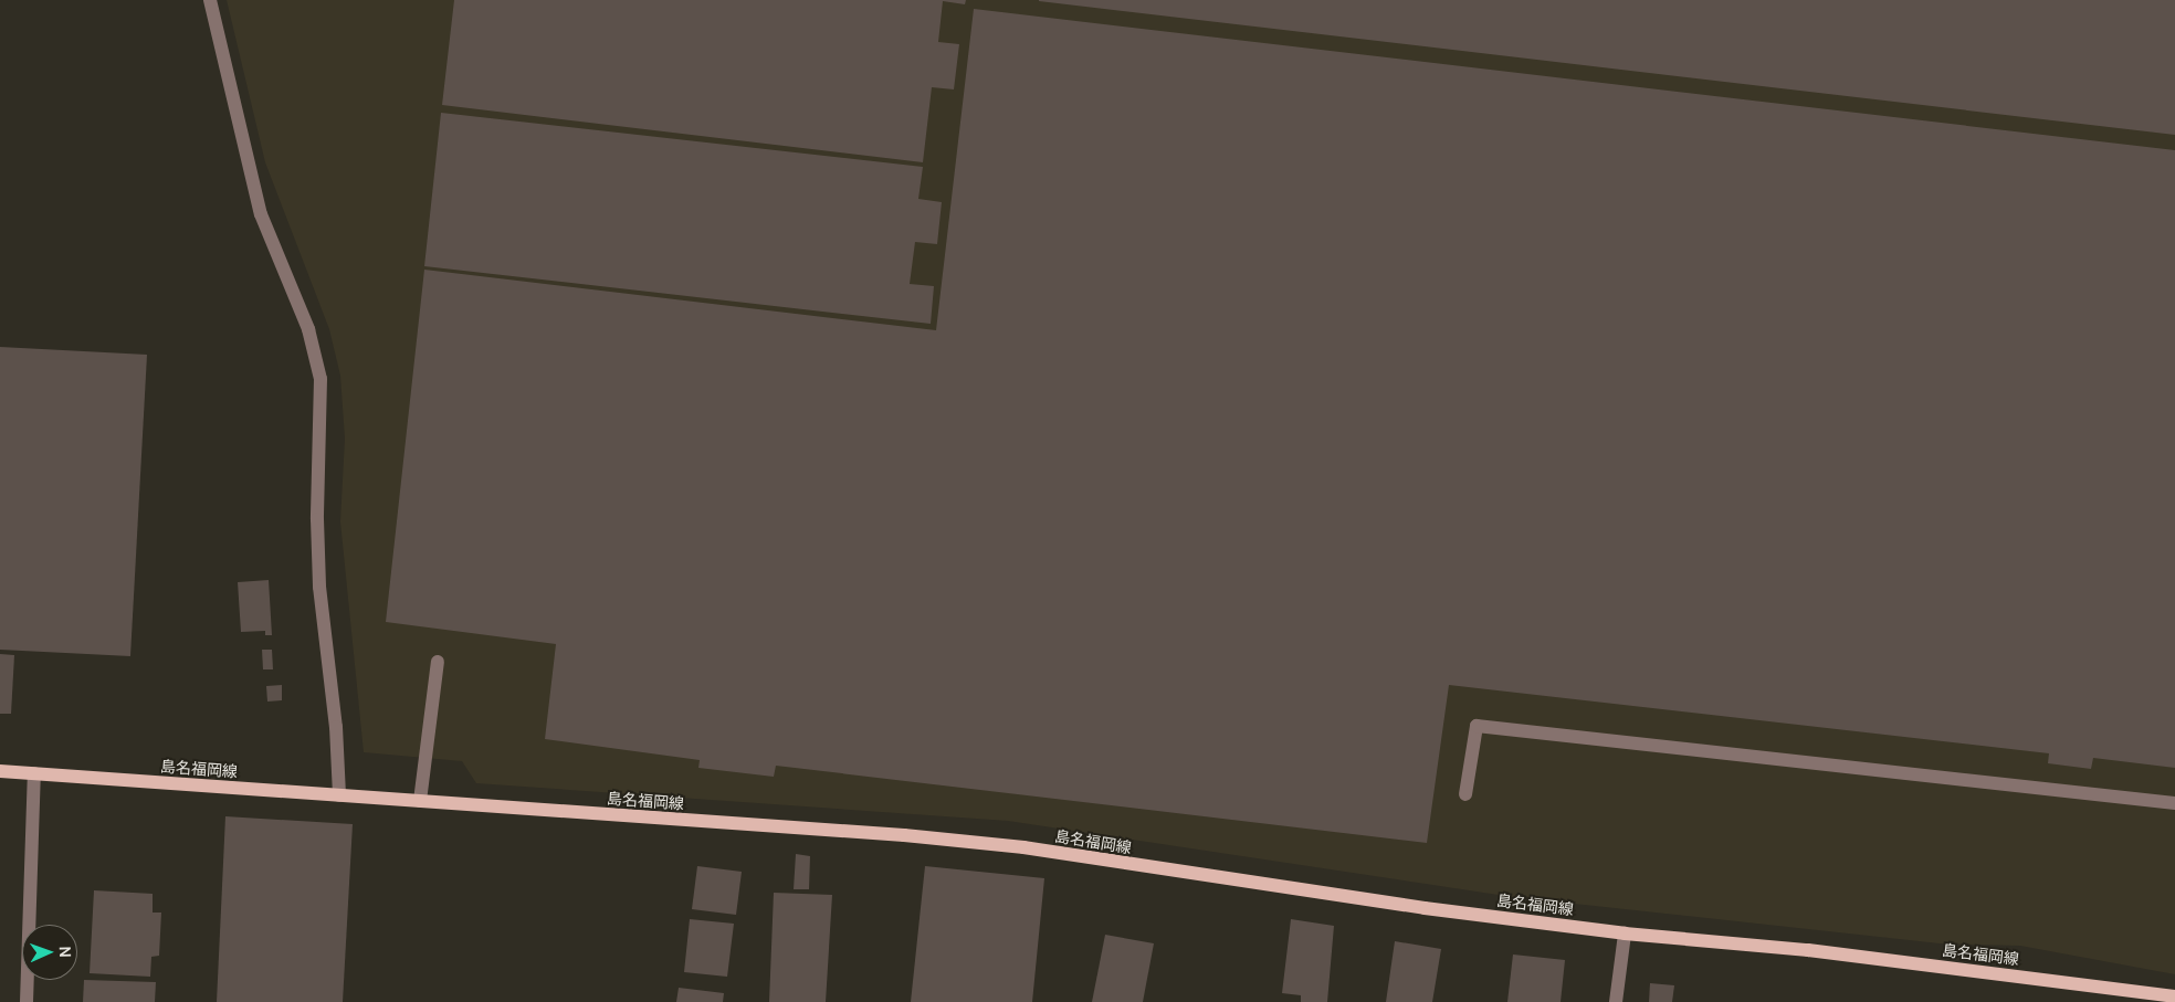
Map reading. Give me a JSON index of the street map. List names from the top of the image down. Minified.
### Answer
{"streets":{"main road":["島名福岡線"]},"north":"right"}
